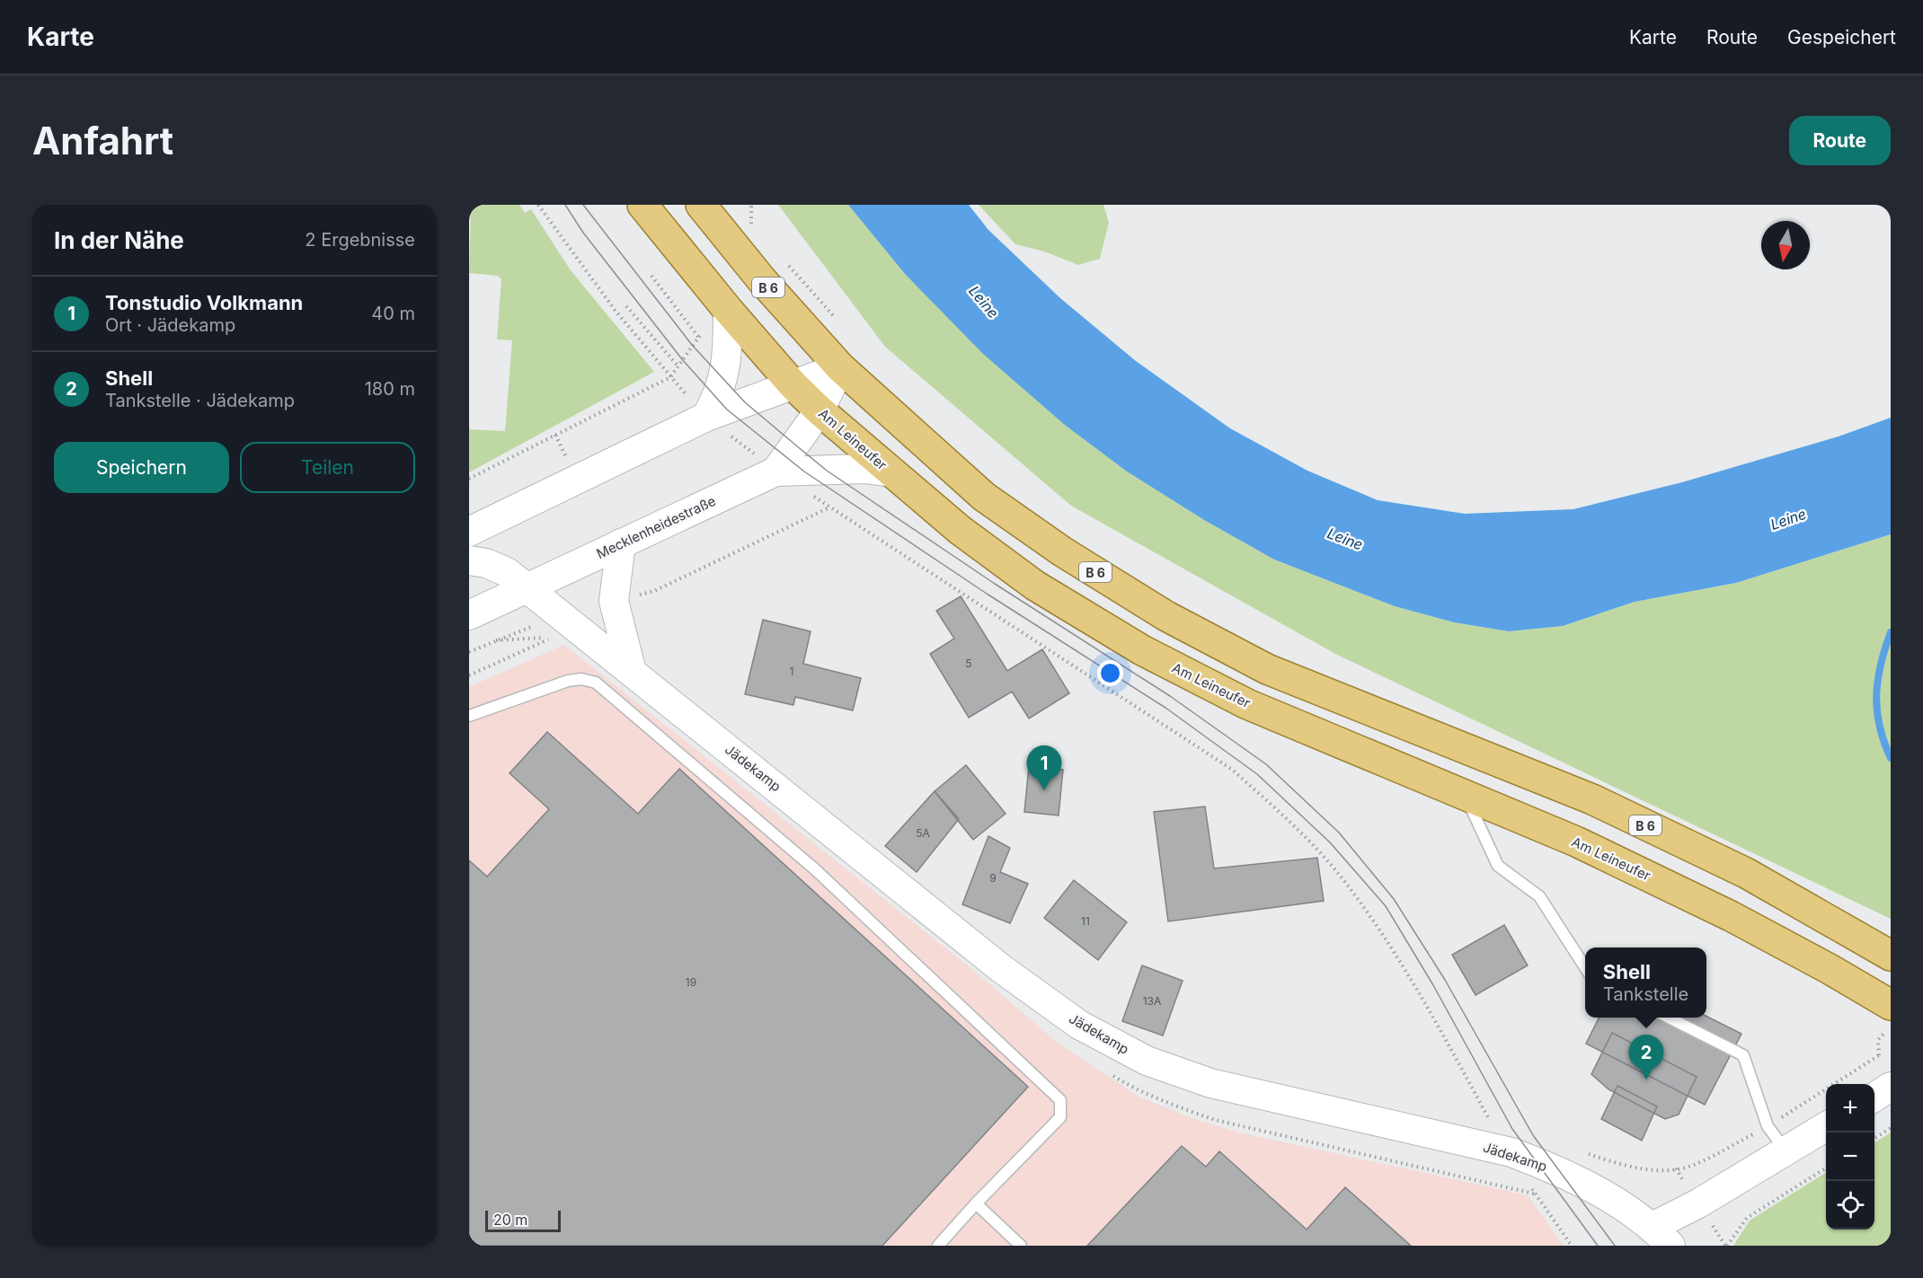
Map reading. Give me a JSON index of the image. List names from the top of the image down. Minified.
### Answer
{"streets":{"main road":["B 6","Am Leineufer"],"street":["Mecklenheidestraße","Jädekamp"]},"crossings":[["B 6","Mecklenheidestraße"],["Am Leineufer","Mecklenheidestraße"],["Mecklenheidestraße","Jädekamp"]],"water":["Leine"],"house_numbers":["5","1","5A","9","11","19","13A"],"scale_bar":"20 m","north":"bottom","page":{"header":"Karte","nav":["Karte","Route","Gespeichert"],"buttons":["Route",["Speichern","Teilen"]],"title":"Anfahrt","heading":["In der Nähe","2 Ergebnisse"],"list":[{"mark":"1","name":"Tonstudio Volkmann","note":"Ort · Jädekamp","value":"40 m"},{"mark":"2","name":"Shell","note":"Tankstelle · Jädekamp","value":"180 m"}],"pins":["1","2"],"popup":["Shell","Tankstelle"],"map_buttons":["+","−"],"scale":"20 m"}}
